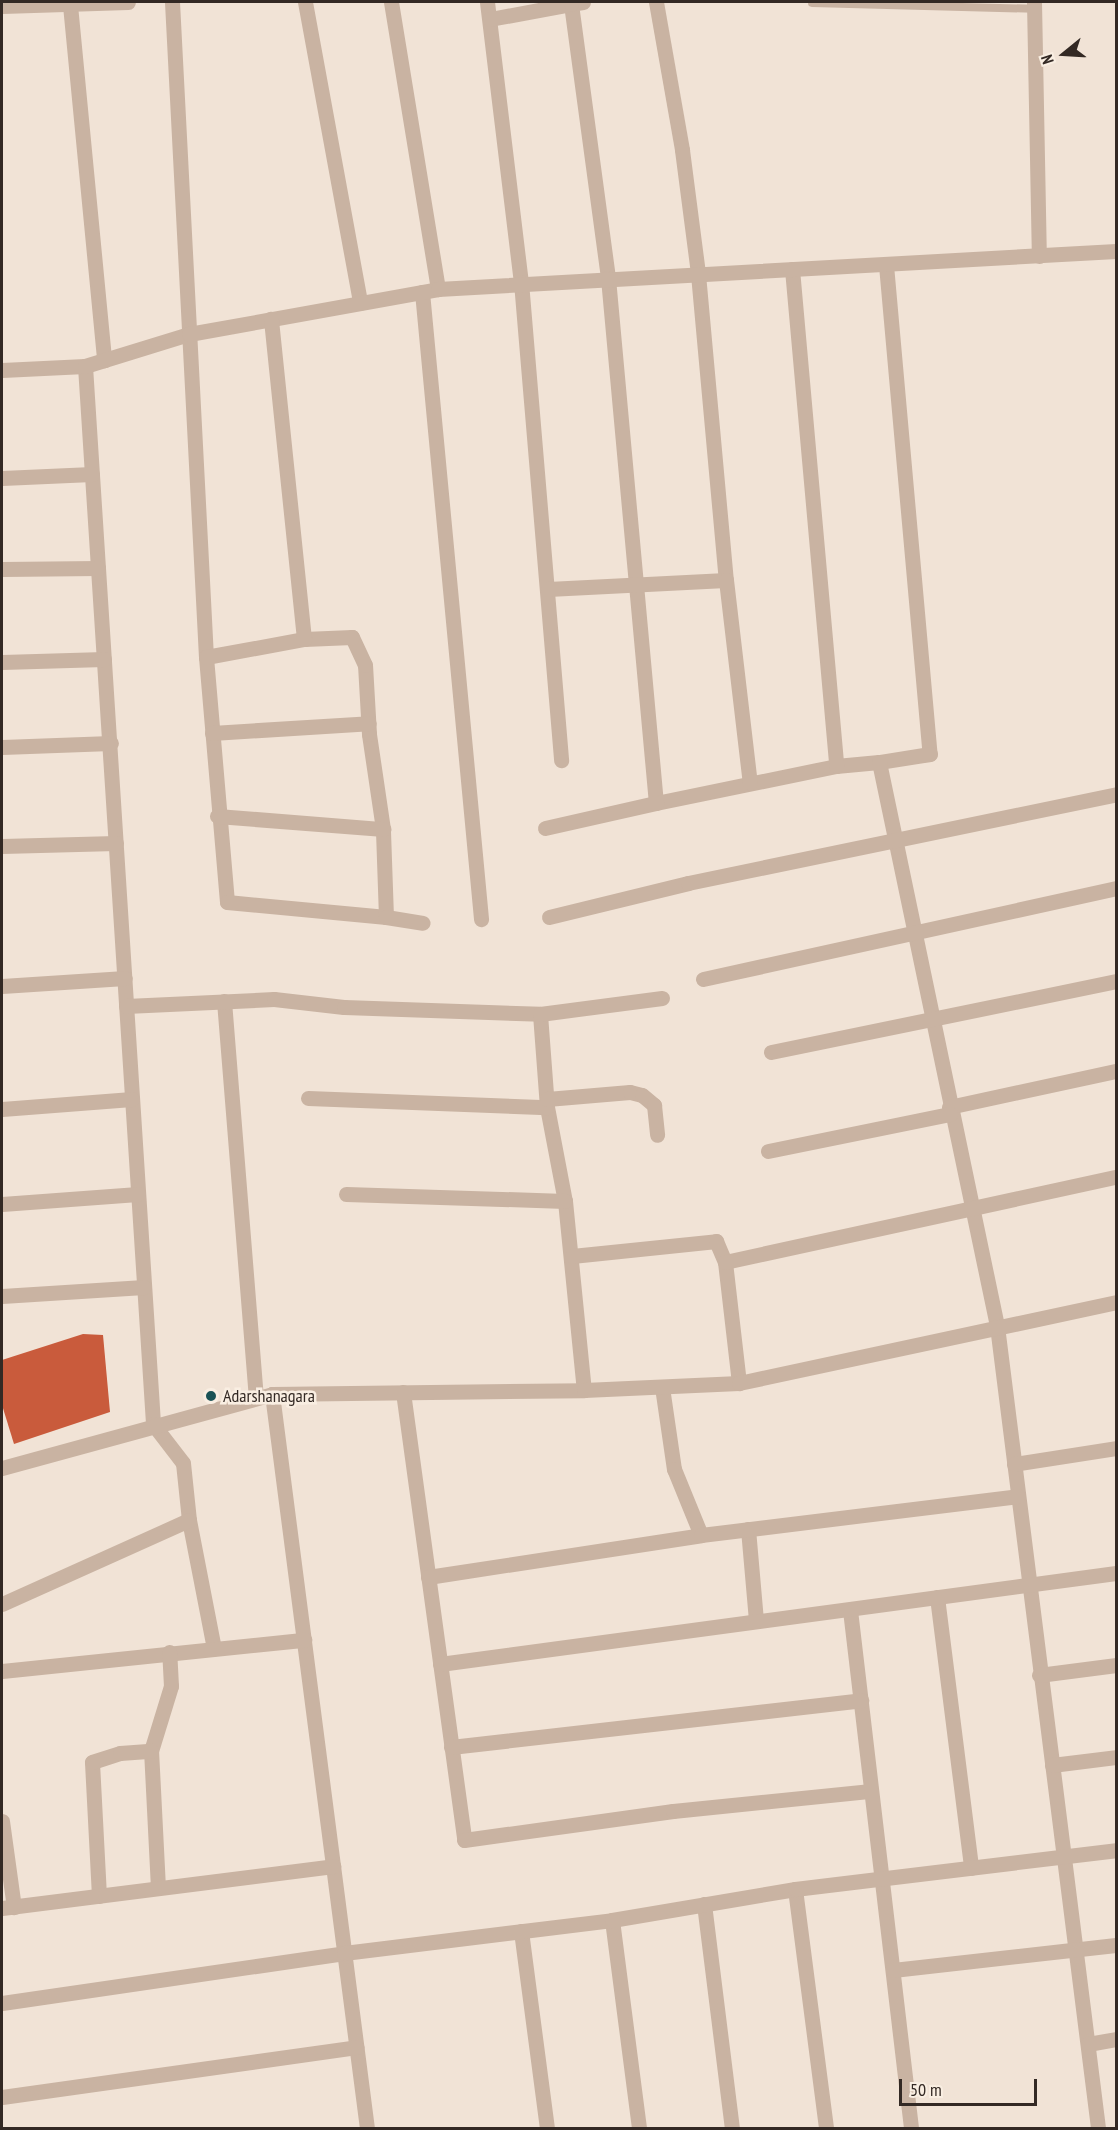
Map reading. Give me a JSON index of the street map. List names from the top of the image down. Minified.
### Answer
{"places":["Adarshanagara"],"scale_bar":"50 m","north":"left"}
